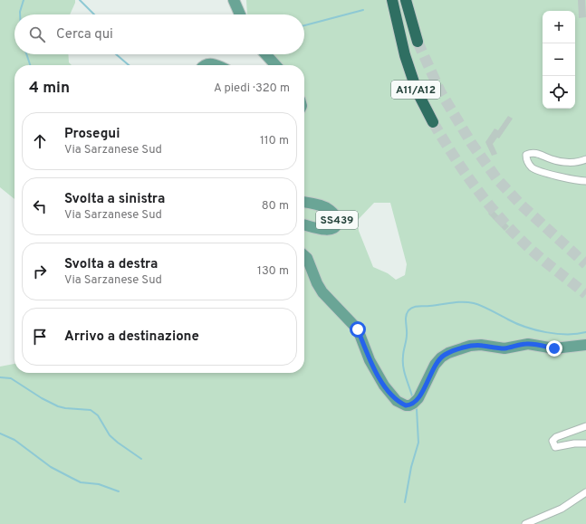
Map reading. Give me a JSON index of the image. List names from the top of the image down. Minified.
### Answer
{"streets":{"highway":["A11/A12"],"main road":["SS439"]},"page":{"map_buttons":["+","−"],"search":"Cerca qui","heading":["4 min","A piedi · 320 m"],"list":[["Prosegui","Via Sarzanese Sud","110 m"],["Svolta a sinistra","Via Sarzanese Sud","80 m"],["Svolta a destra","Via Sarzanese Sud","130 m"],"Arrivo a destinazione"]}}
